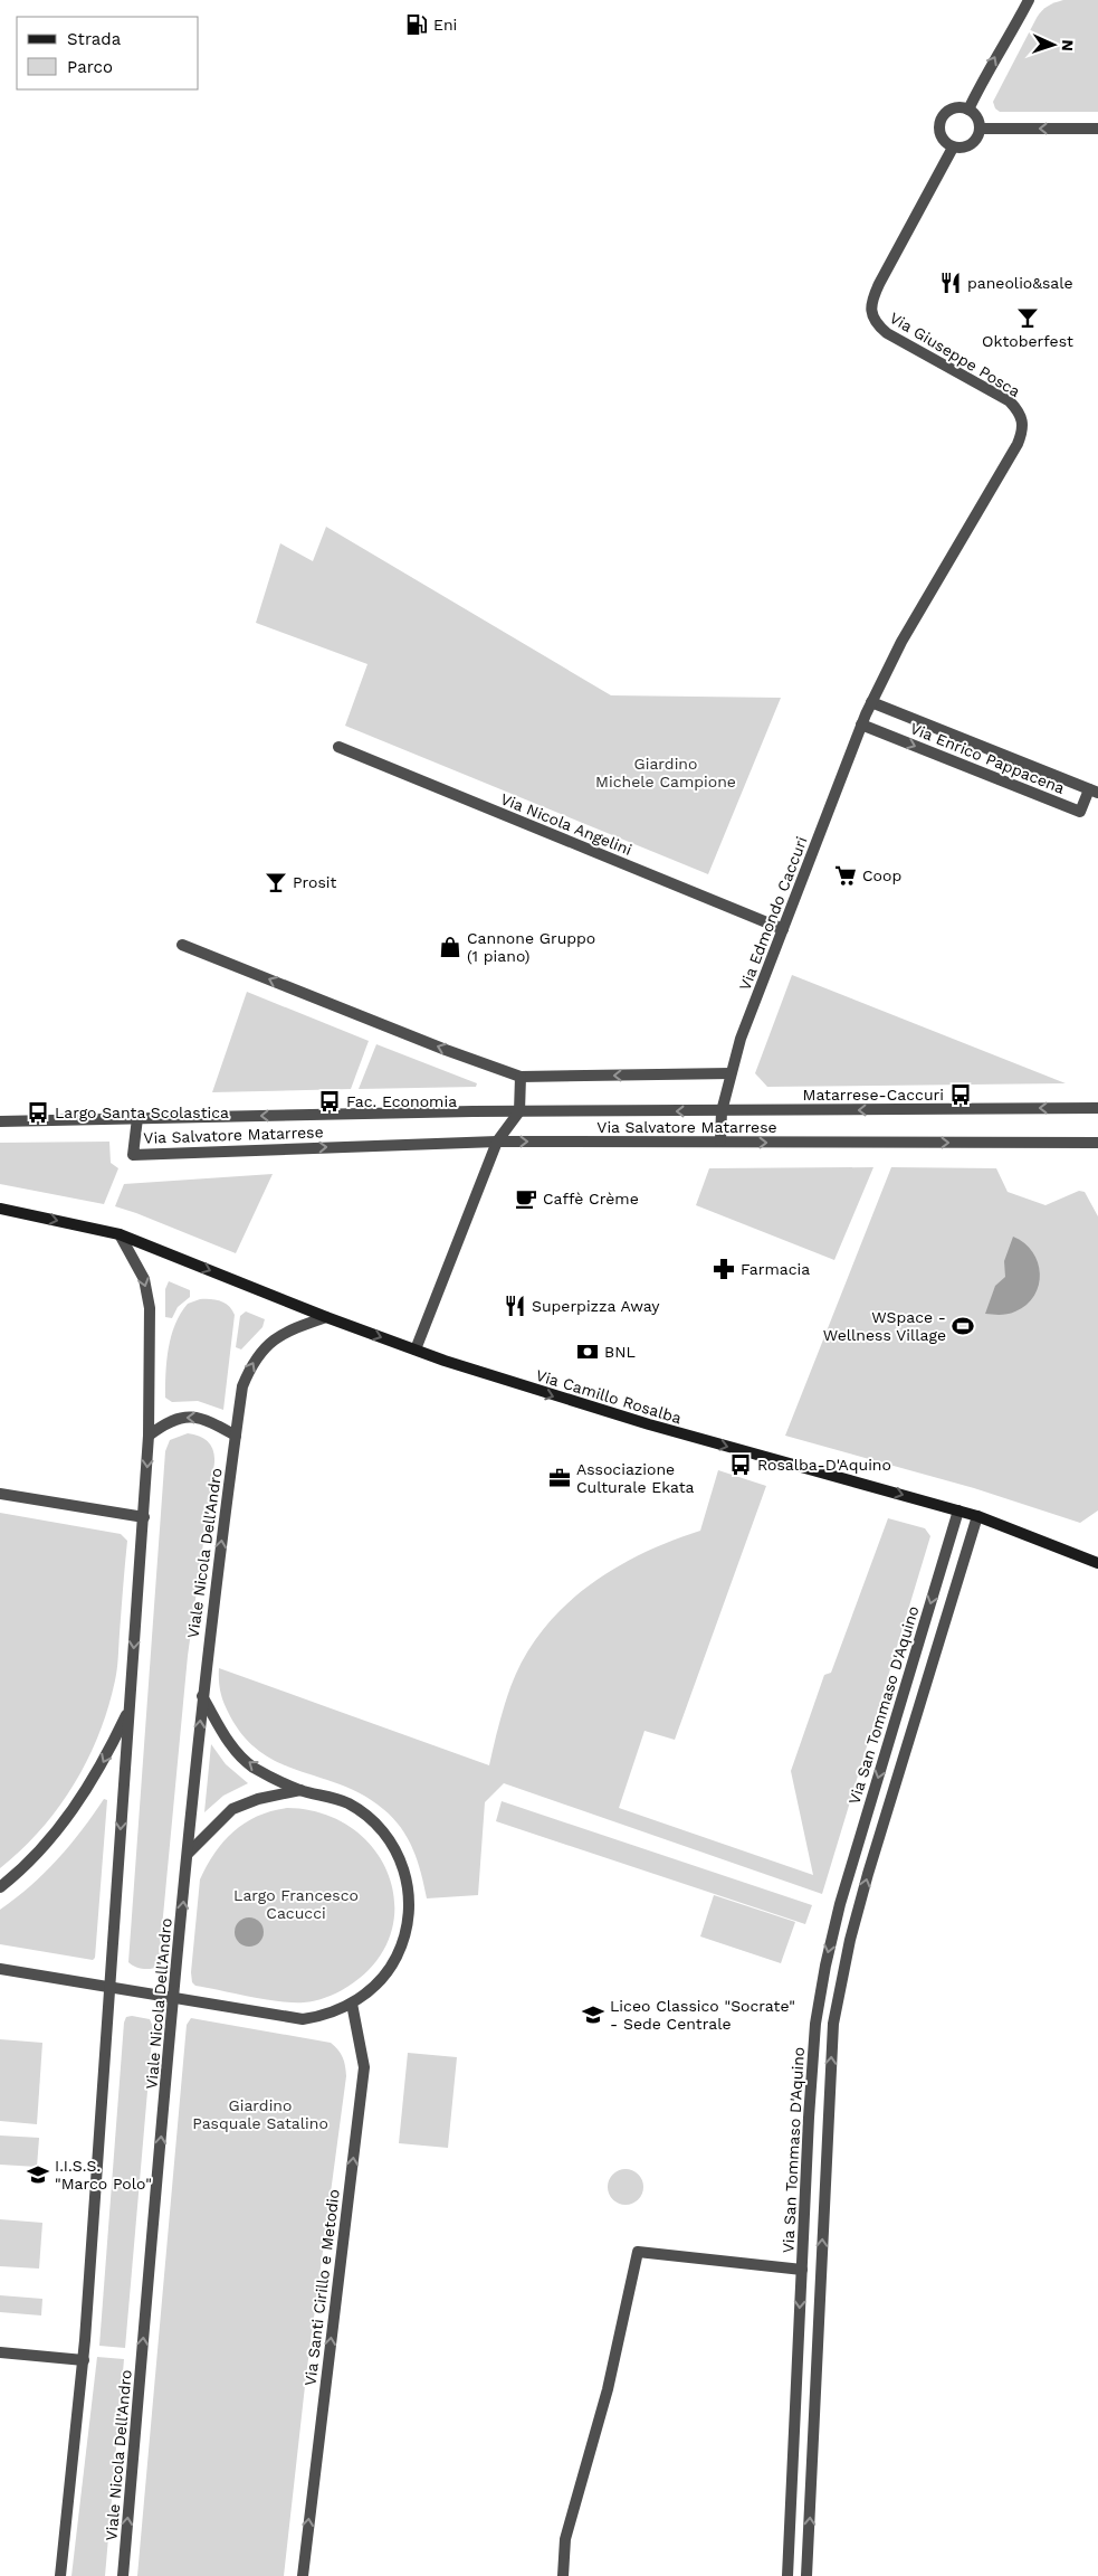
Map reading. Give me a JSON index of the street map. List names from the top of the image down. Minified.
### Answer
{"streets":{"street":["Via Giuseppe Posca","Via Enrico Pappacena","Via Nicola Angelini","Via Edmondo Caccuri","Via Salvatore Matarrese","Via Camillo Rosalba","Viale Nicola Dell'Andro","Via San Tommaso D'Aquino","Via Santi Cirillo e Metodio"]},"crossings":[["Via Giuseppe Posca","Via Enrico Pappacena"],["Via Giuseppe Posca","Via Edmondo Caccuri"],["Via Enrico Pappacena","Via Edmondo Caccuri"],["Via Nicola Angelini","Via Edmondo Caccuri"],["Via Edmondo Caccuri","Via Salvatore Matarrese"],["Via Camillo Rosalba","Viale Nicola Dell'Andro"],["Via Camillo Rosalba","Via San Tommaso D'Aquino"]],"one_way":["Via Camillo Rosalba","Via Santi Cirillo e Metodio"],"parks":["Giardino Michele Campione","Largo Francesco Cacucci","Giardino Pasquale Satalino"],"places":{"fuel station":["Eni"],"restaurant":["paneolio&sale","Superpizza Away"],"bar":["Oktoberfest","Prosit"],"supermarket":["Coop"],"shop":["Cannone Gruppo (1 piano)"],"bus stop":["Matarrese-Caccuri","Fac. Economia","Largo Santa Scolastica","Rosalba-D'Aquino"],"cafe":["Caffè Crème"],"pharmacy":["Farmacia"],"sports":["WSpace - Wellness Village"],"bank":["BNL"],"office":["Associazione Culturale Ekata"],"school or university":["Liceo Classico \"Socrate\" - Sede Centrale","I.I.S.S. \"Marco Polo\""]},"legend":["Strada","Parco"],"north":"right"}
